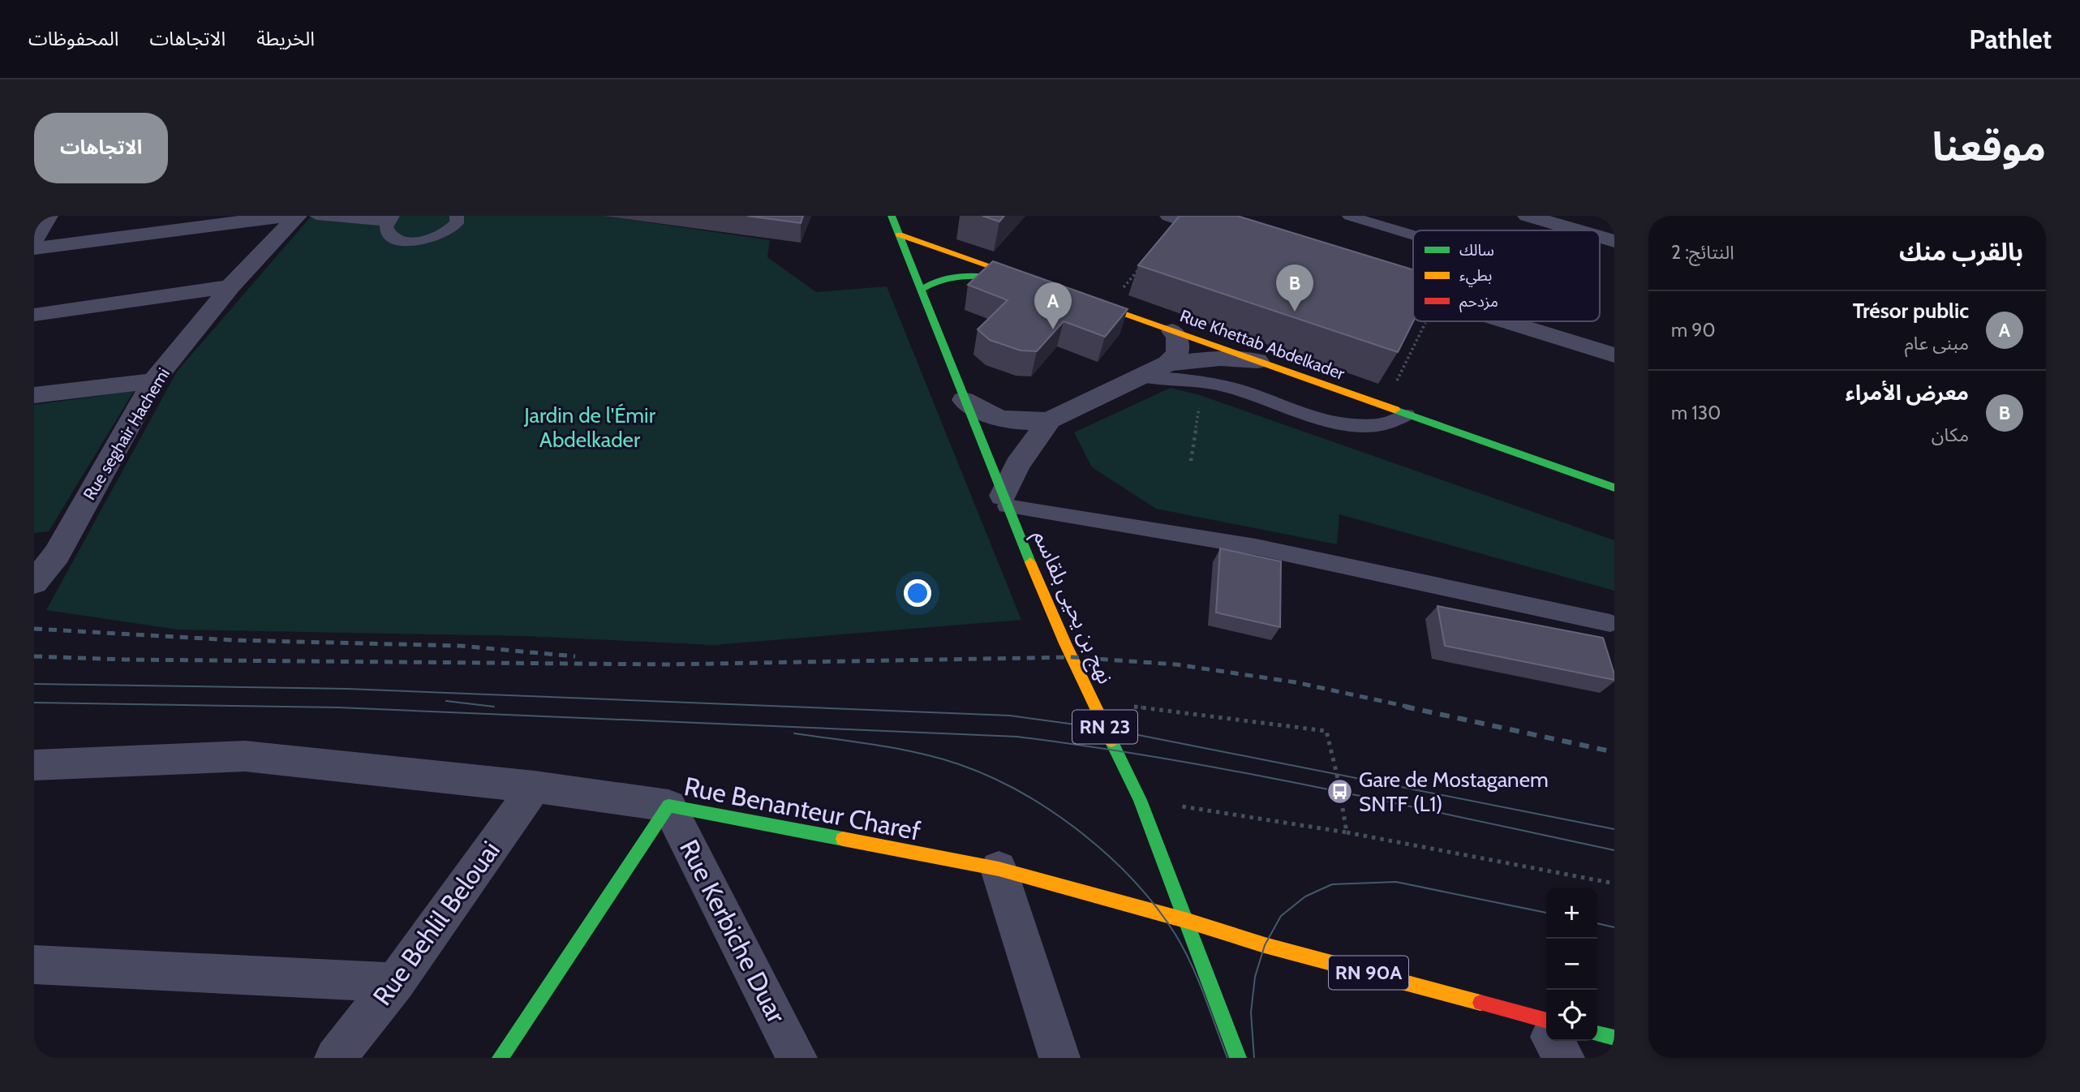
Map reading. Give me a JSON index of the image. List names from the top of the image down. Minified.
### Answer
{"streets":{"main road":["Rue Khettab Abdelkader","نهج بن يحيى بلقاسم","RN 23","Rue Benanteur Charef","RN 90A"],"street":["Rue seghair Hachemi","Rue Behlil Belouai","Rue Kerbiche Duar"]},"crossings":[["نهج بن يحيى بلقاسم","RN 23"],["نهج بن يحيى بلقاسم","Rue Benanteur Charef"],["نهج بن يحيى بلقاسم","RN 90A"],["Rue Benanteur Charef","Rue Kerbiche Duar"],["Rue Benanteur Charef","RN 90A"]],"parks":["Jardin de l'Émir Abdelkader"],"places":{"bus stop":["Gare de Mostaganem SNTF (L1)"]},"legend":["سالك","بطيء","مزدحم"],"page":{"header":"Pathlet","nav":["الخريطة","الاتجاهات","المحفوظات"],"title":"موقعنا","buttons":"الاتجاهات","heading":["بالقرب منك","النتائج: 2"],"pins":["B","A"],"list":[{"mark":"A","name":"Trésor public","note":"مبنى عام","value":"90 m"},{"mark":"B","name":"معرض الأمراء","note":"مكان","value":"130 m"}],"map_buttons":["+","−"]}}
